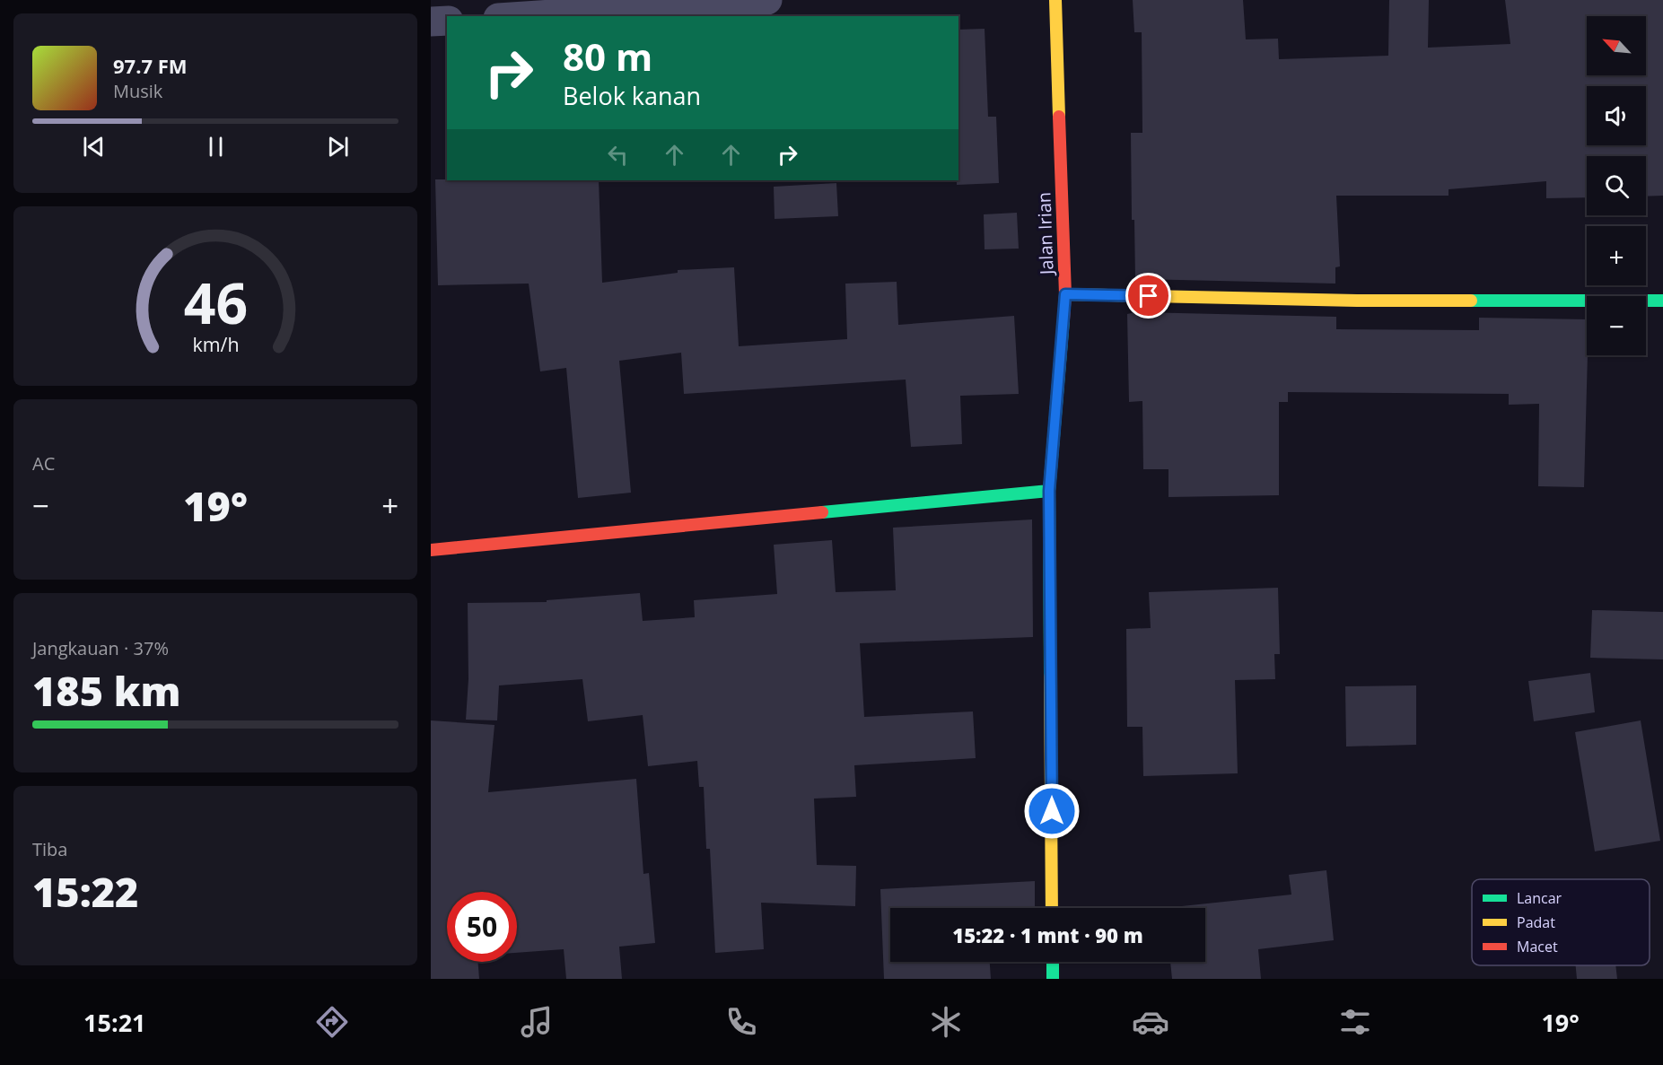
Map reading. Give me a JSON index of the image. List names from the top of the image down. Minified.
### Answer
{"streets":{"street":["Jalan Irian"]},"legend":["Lancar","Padat","Macet"],"north":"top left","page":{"map_buttons":["+","−"],"turn":["80 m","Belok kanan"],"song":["97.7 FM","Musik"],"tile":["AC",["Jangkauan · 37%","185 km"],["Tiba","15:22"]],"heat":["−","19°","+"],"limit":"50","trip":"15:22 · 1 mnt · 90 m","tabs":["15:21","19°"],"gauge":["46","km/h"]}}
